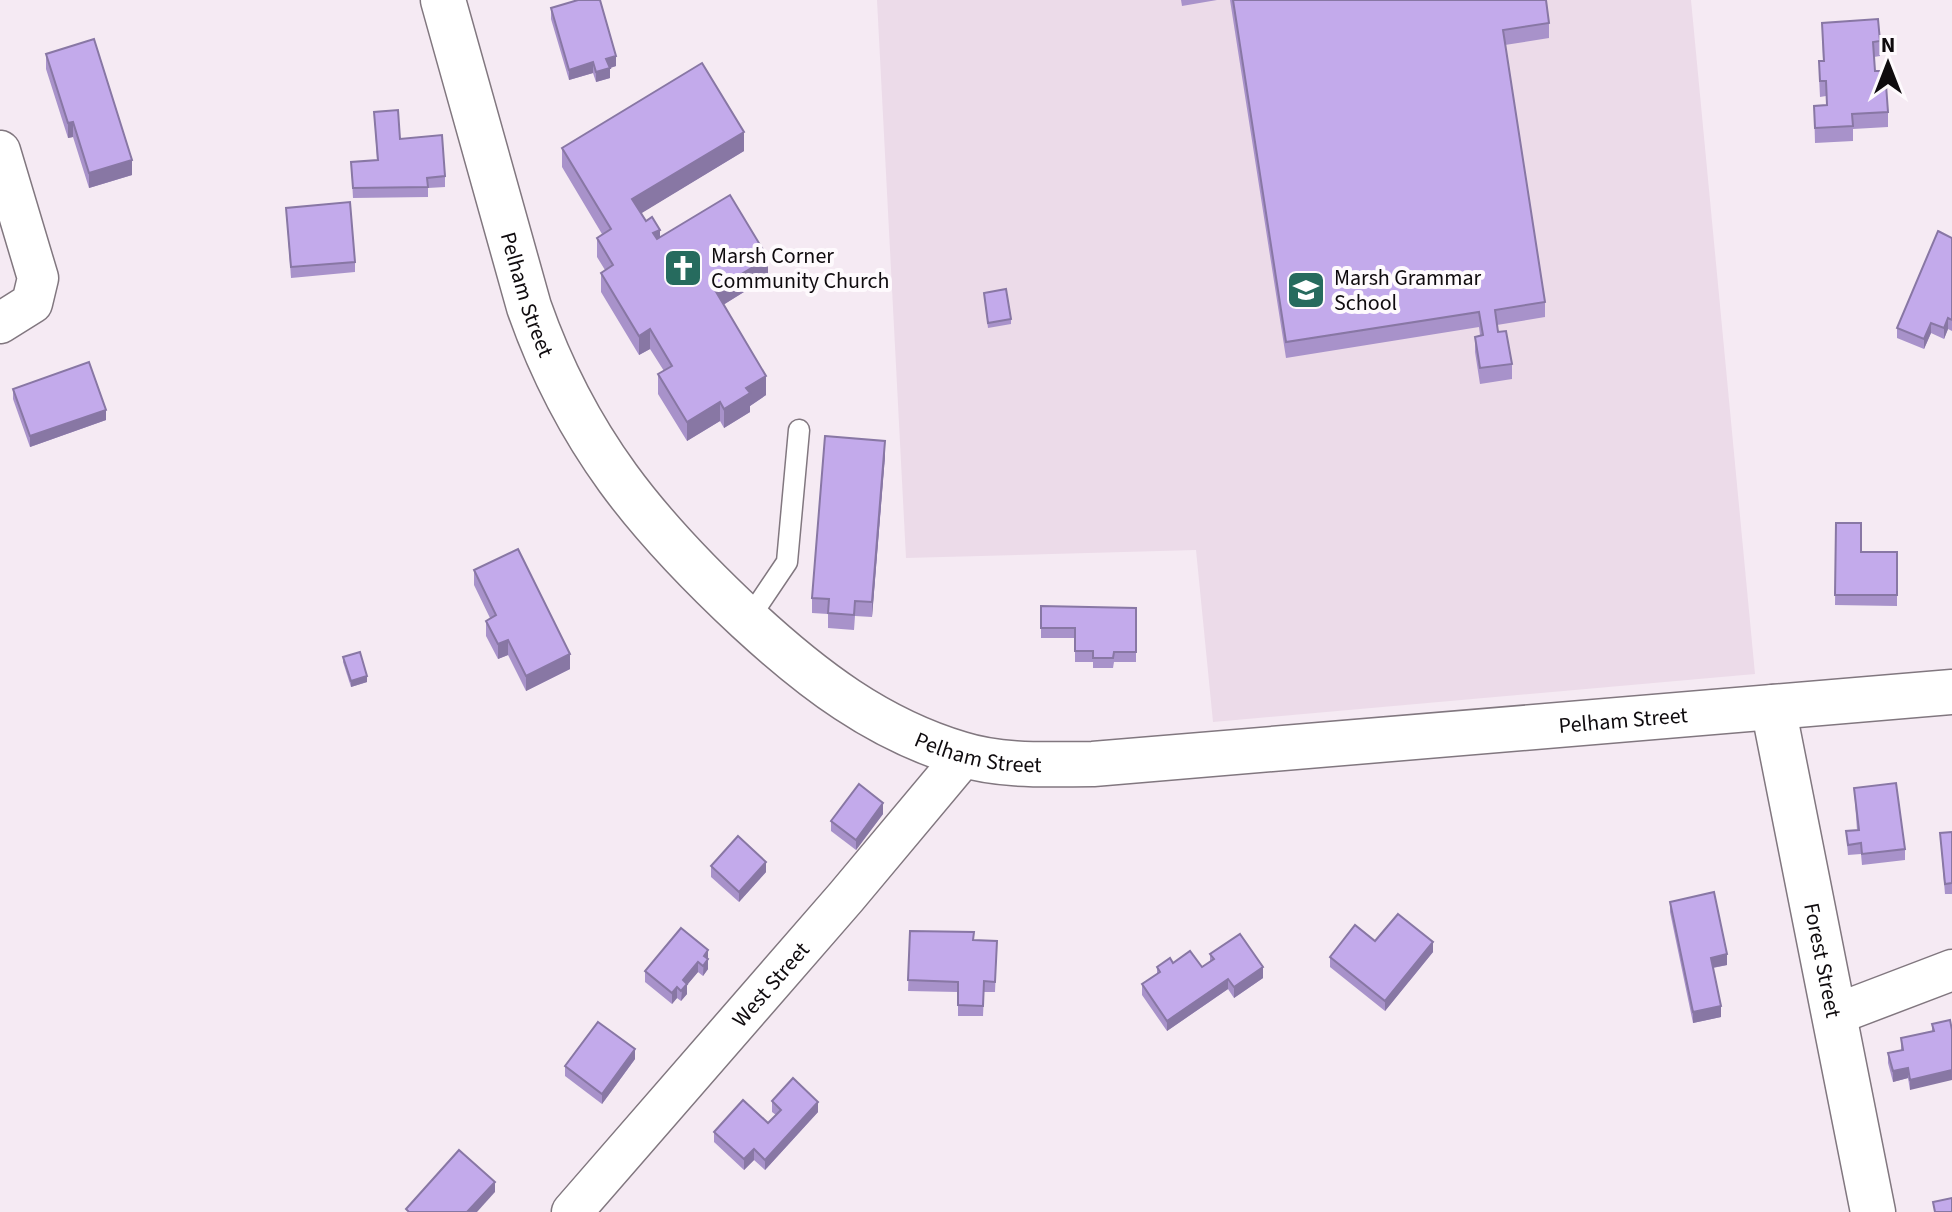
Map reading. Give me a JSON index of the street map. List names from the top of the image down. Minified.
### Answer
{"streets":{"street":["Pelham Street","Forest Street","West Street"]},"crossings":[["Pelham Street","Forest Street"],["Pelham Street","West Street"]],"places":{"church":["Marsh Corner Community Church"],"school or university":["Marsh Grammar School"]},"north":"top"}
